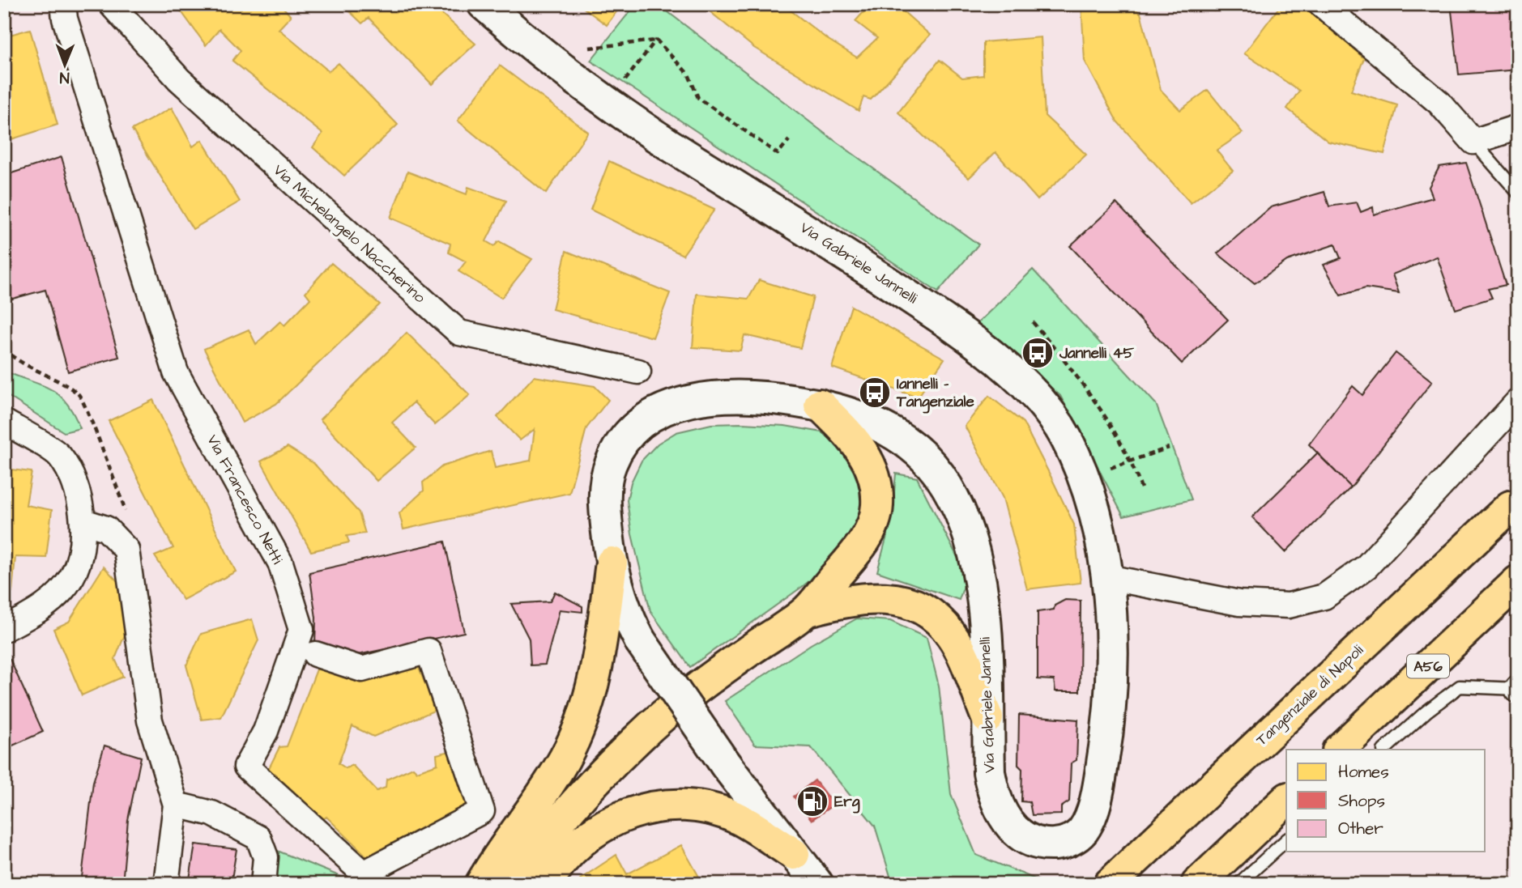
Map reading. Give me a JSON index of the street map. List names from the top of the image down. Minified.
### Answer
{"streets":{"highway":["A56","Tangenziale di Napoli"],"main road":["Via Gabriele Jannelli"],"street":["Via Michelangelo Naccherino","Via Francesco Netti"]},"places":{"bus stop":["Jannelli 45","Iannelli - Tangenziale"],"fuel station":["Erg"]},"legend":["Homes","Shops","Other"],"north":"bottom"}
